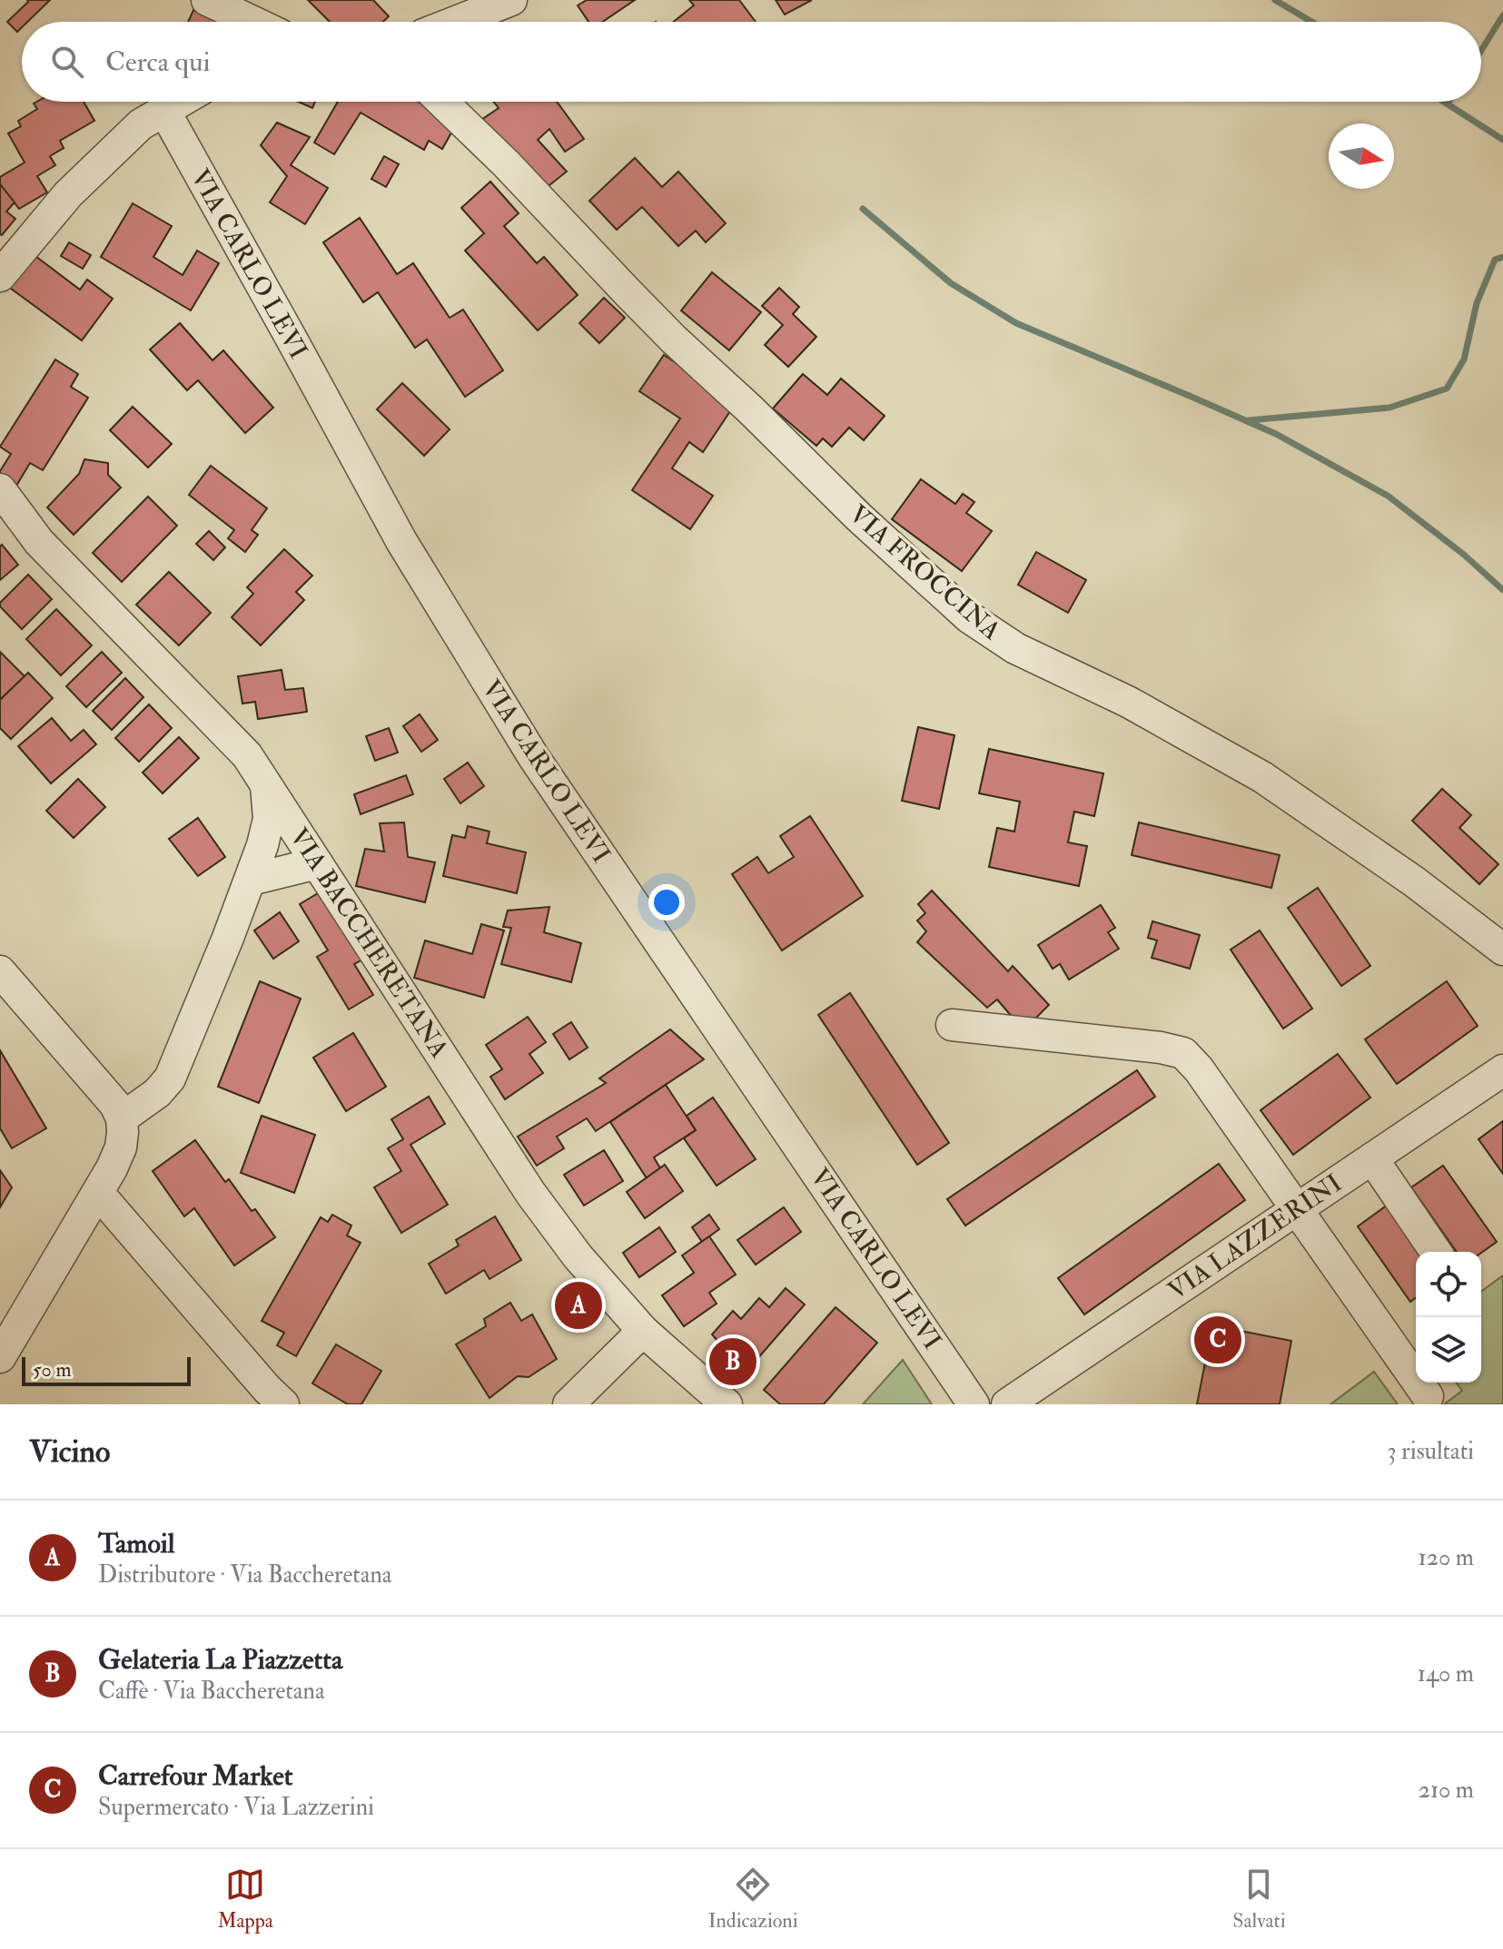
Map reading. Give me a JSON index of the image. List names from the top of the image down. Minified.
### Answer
{"streets":{"street":["VIA CARLO LEVI","VIA FROCCINA","VIA BACCHERETANA","VIA LAZZERINI"]},"scale_bar":"50 m","north":"right","page":{"search":"Cerca qui","pins":["A","C","B"],"scale":"50 m","heading":["Vicino","3 risultati"],"list":[{"mark":"A","name":"Tamoil","note":"Distributore · Via Baccheretana","value":"120 m"},{"mark":"B","name":"Gelateria La Piazzetta","note":"Caffè · Via Baccheretana","value":"140 m"},{"mark":"C","name":"Carrefour Market","note":"Supermercato · Via Lazzerini","value":"210 m"}],"nav":["Mappa","Indicazioni","Salvati"]}}
